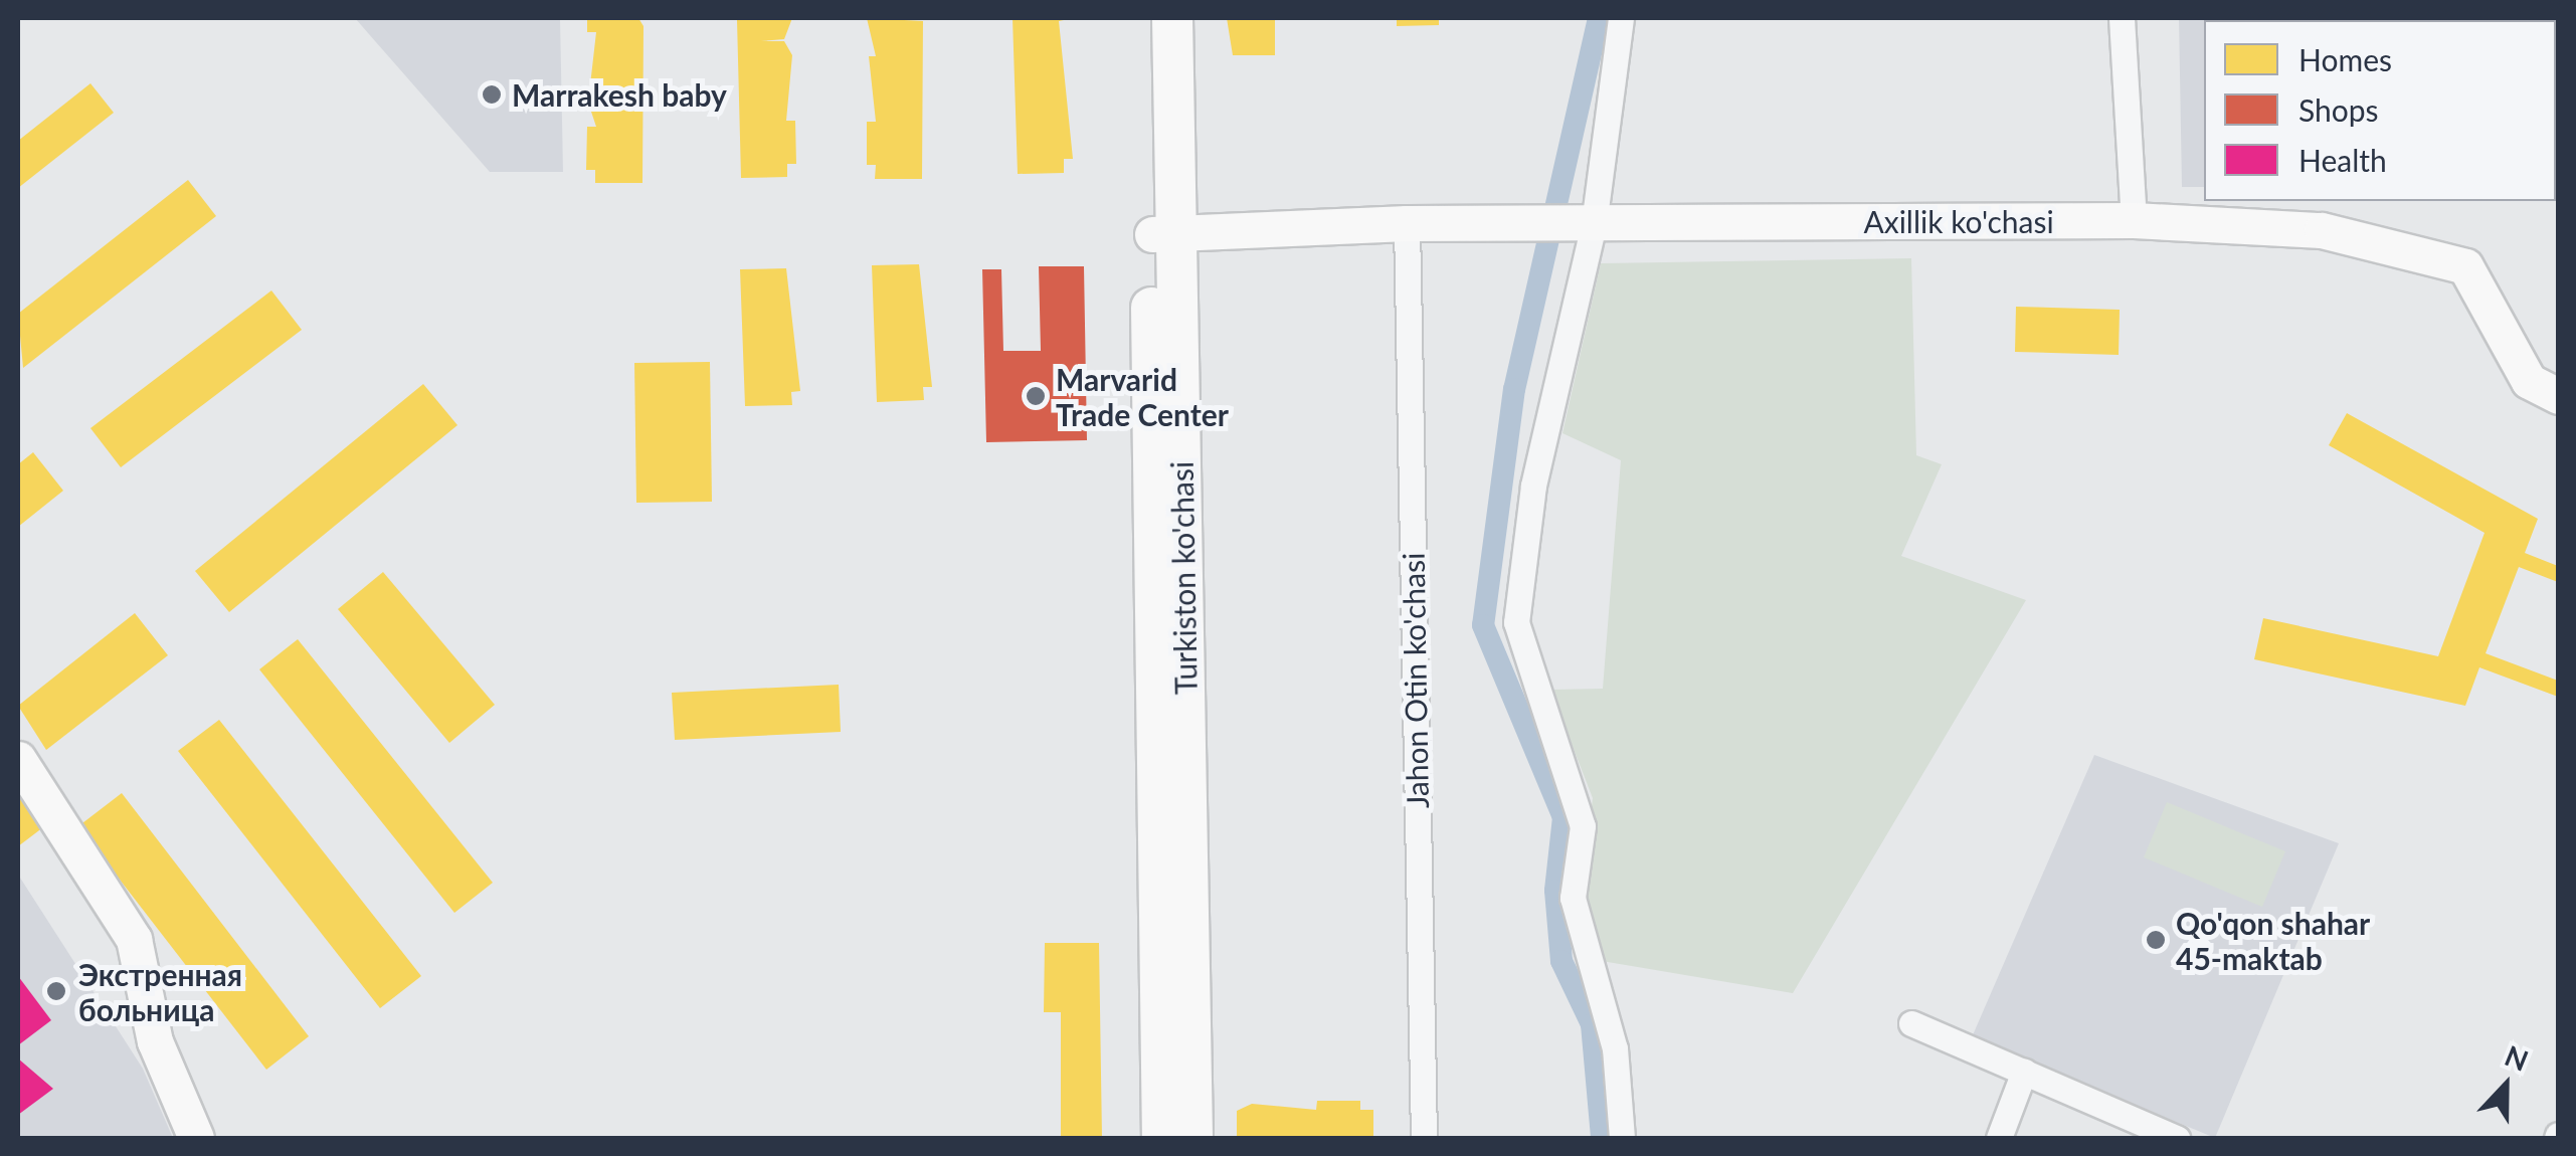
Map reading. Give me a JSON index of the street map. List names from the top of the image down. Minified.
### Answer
{"streets":{"main road":["Turkiston ko'chasi"],"street":["Axillik ko'chasi","Jahon Otin ko'chasi"]},"crossings":[["Axillik ko'chasi","Jahon Otin ko'chasi"]],"places":["Marrakesh baby","Marvarid Trade Center","Qo'qon shahar 45-maktab","Экстренная больница"],"legend":["Homes","Shops","Health"],"north":"top"}
